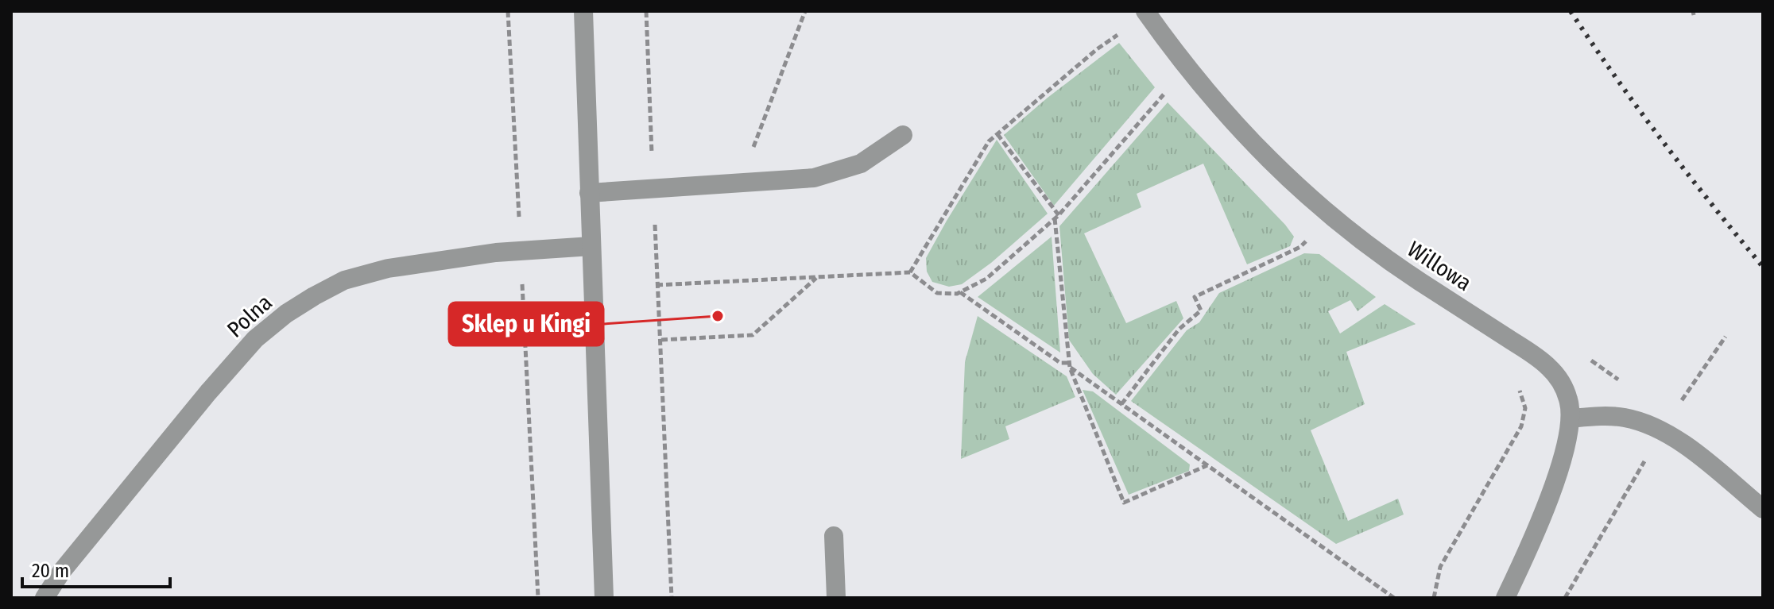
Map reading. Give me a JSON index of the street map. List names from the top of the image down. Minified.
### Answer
{"streets":{"street":["Willowa","Polna"]},"places":["Sklep u Kingi"],"scale_bar":"20 m"}
